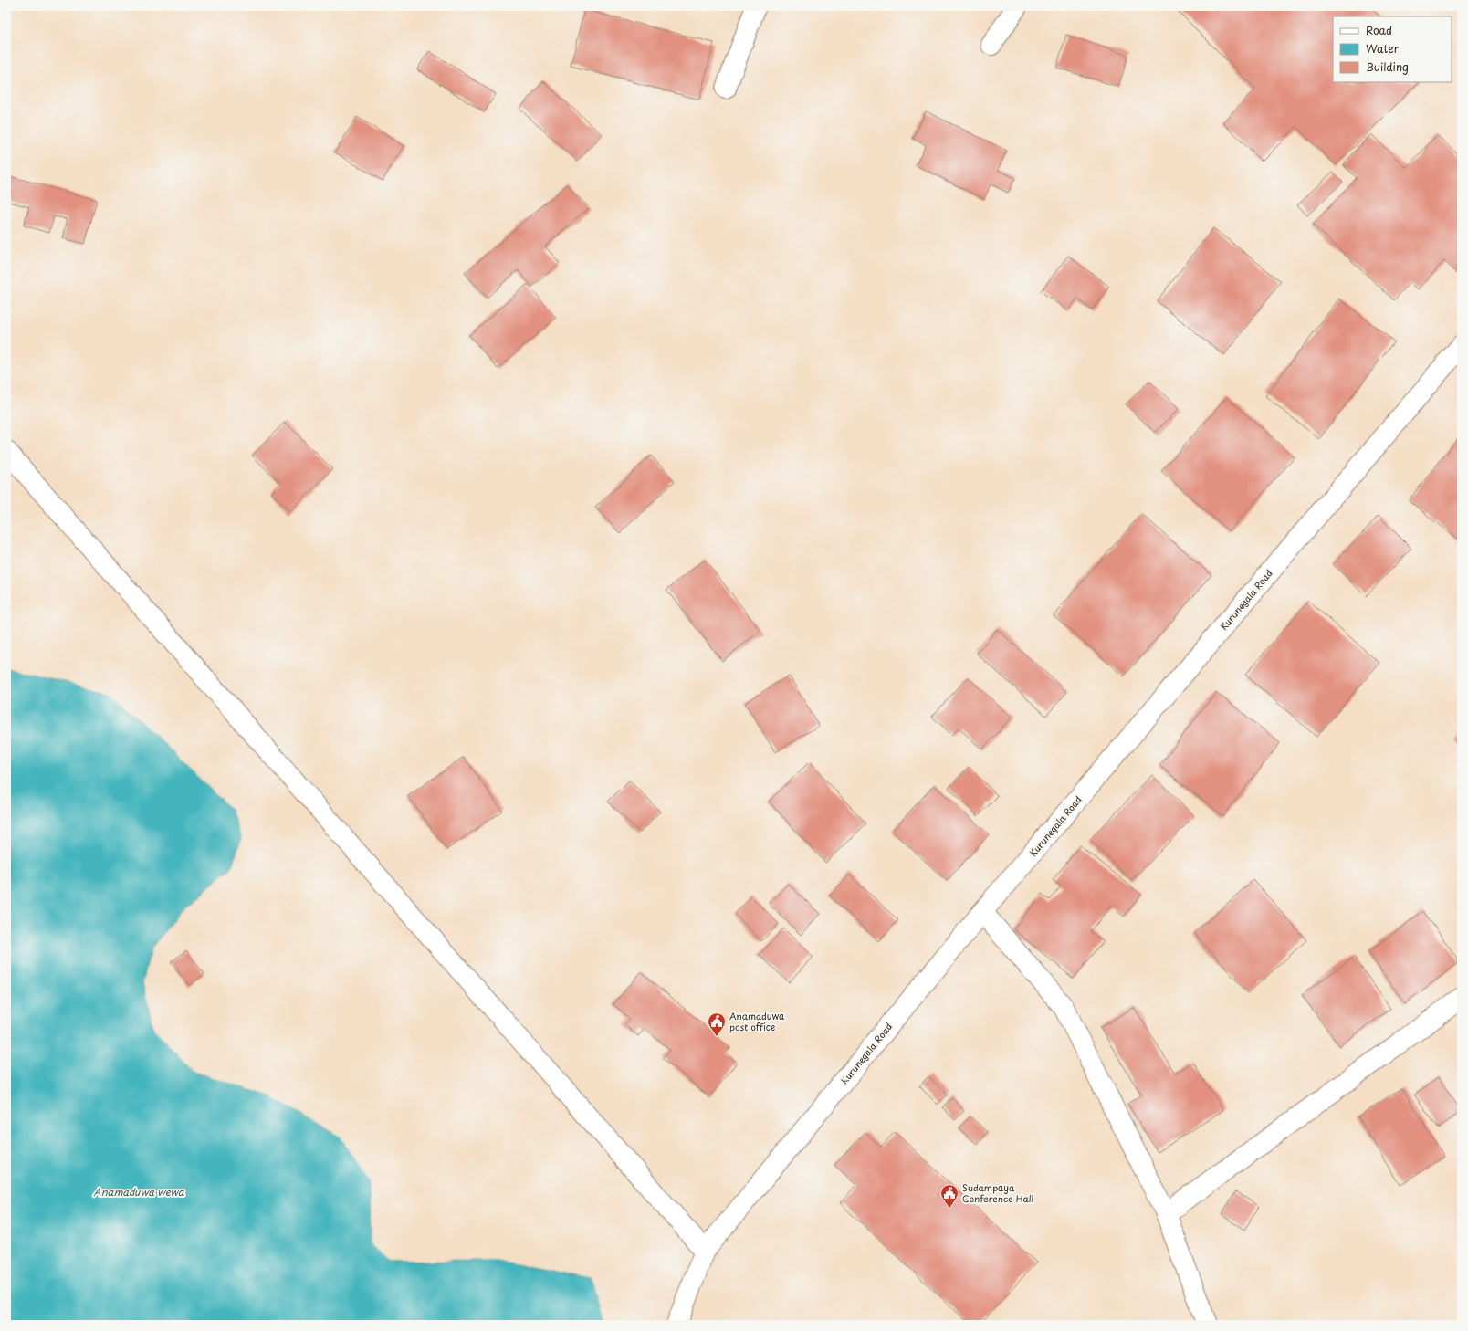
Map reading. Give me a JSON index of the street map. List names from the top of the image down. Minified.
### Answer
{"streets":{"main road":["Kurunegala Road"]},"water":["Anamaduwa wewa"],"places":{"public building":["Anamaduwa post office","Sudampaya Conference Hall"]},"legend":["Road","Water","Building"]}
